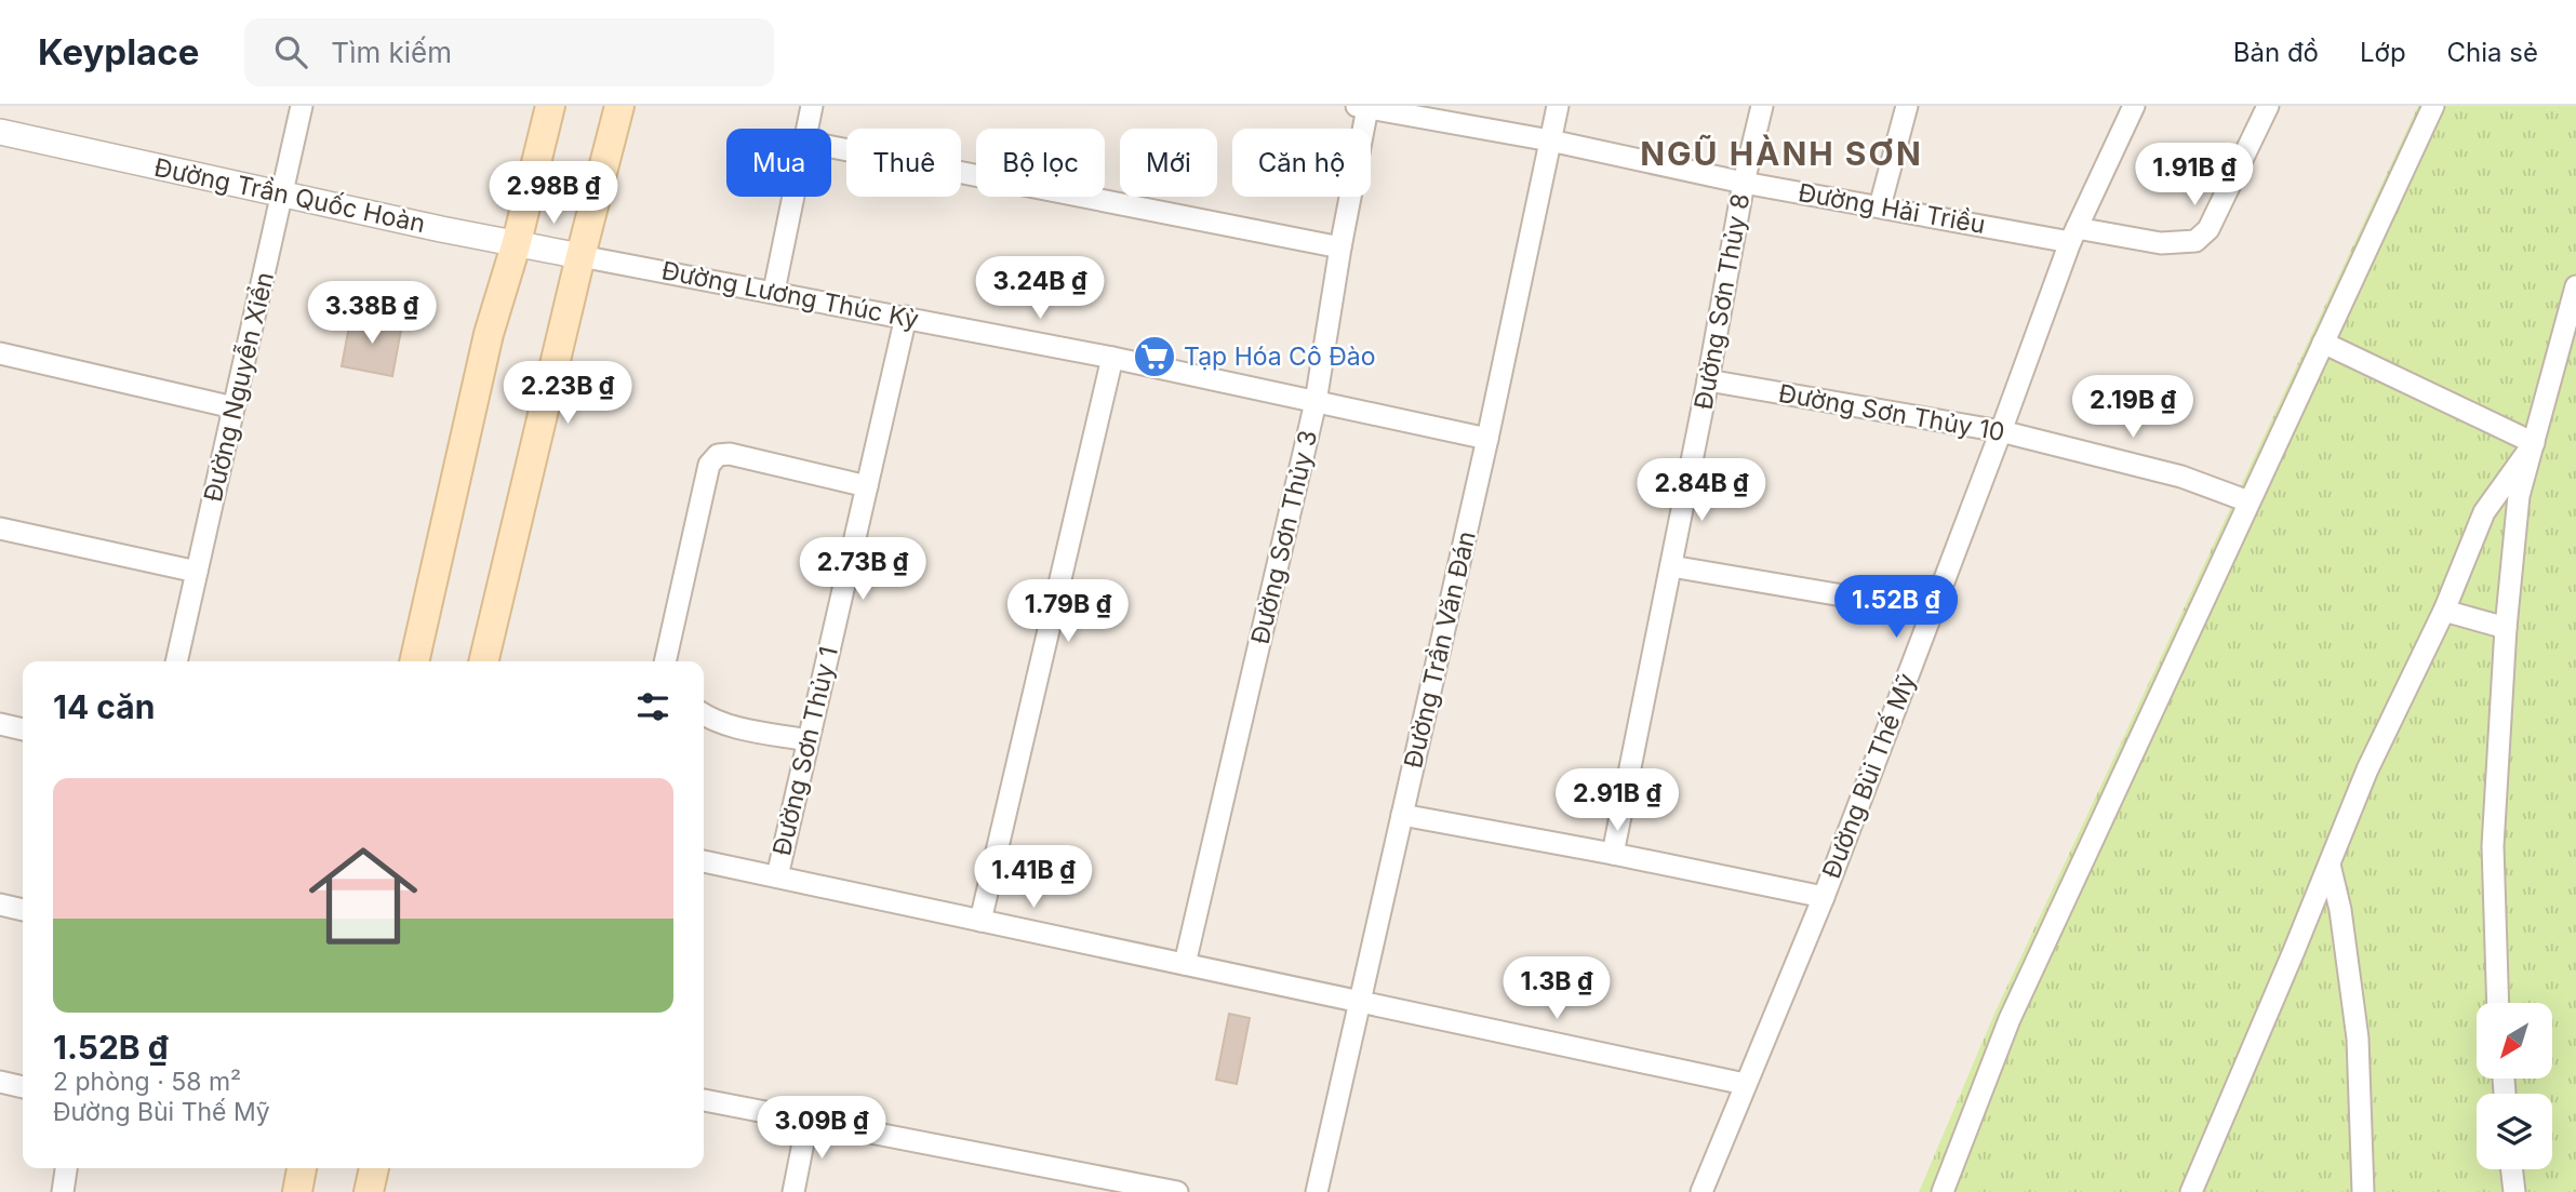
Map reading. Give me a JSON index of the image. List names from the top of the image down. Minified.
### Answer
{"streets":{"street":["Đường Trần Quốc Hoàn","Đường Hải Triều","Đường Lương Thúc Kỳ","Đường Sơn Thủy 8","Đường Nguyễn Xiển","Đường Sơn Thủy 10","Đường Sơn Thủy 3","Đường Trần Văn Đán","Đường Sơn Thủy 1","Đường Bùi Thế Mỹ"]},"crossings":[["Đường Trần Quốc Hoàn","Đường Lương Thúc Kỳ"],["Đường Trần Quốc Hoàn","Đường Nguyễn Xiển"],["Đường Hải Triều","Đường Sơn Thủy 8"],["Đường Hải Triều","Đường Sơn Thủy 3"],["Đường Hải Triều","Đường Trần Văn Đán"],["Đường Hải Triều","Đường Bùi Thế Mỹ"],["Đường Lương Thúc Kỳ","Đường Sơn Thủy 3"],["Đường Lương Thúc Kỳ","Đường Trần Văn Đán"],["Đường Lương Thúc Kỳ","Đường Sơn Thủy 1"],["Đường Sơn Thủy 8","Đường Sơn Thủy 10"],["Đường Sơn Thủy 10","Đường Bùi Thế Mỹ"]],"districts":["NGŨ HÀNH SƠN"],"places":{"supermarket":["Tạp Hóa Cô Đào"]},"north":"bottom left","page":{"header":"Keyplace","search":"Tìm kiếm","nav":["Bản đồ","Lớp","Chia sẻ"],"chip":["Mua","Thuê","Bộ lọc","Mới","Căn hộ"],"price":["1.91B ₫","2.98B ₫","3.24B ₫","3.38B ₫","2.23B ₫","2.19B ₫","2.84B ₫","2.73B ₫","1.52B ₫","1.79B ₫","2.91B ₫","1.41B ₫","1.3B ₫","3.09B ₫"],"heading":"14 căn","list":[{"name":"1.52B ₫","note":"2 phòng · 58 m² · Đường Bùi Thế Mỹ"}]}}
